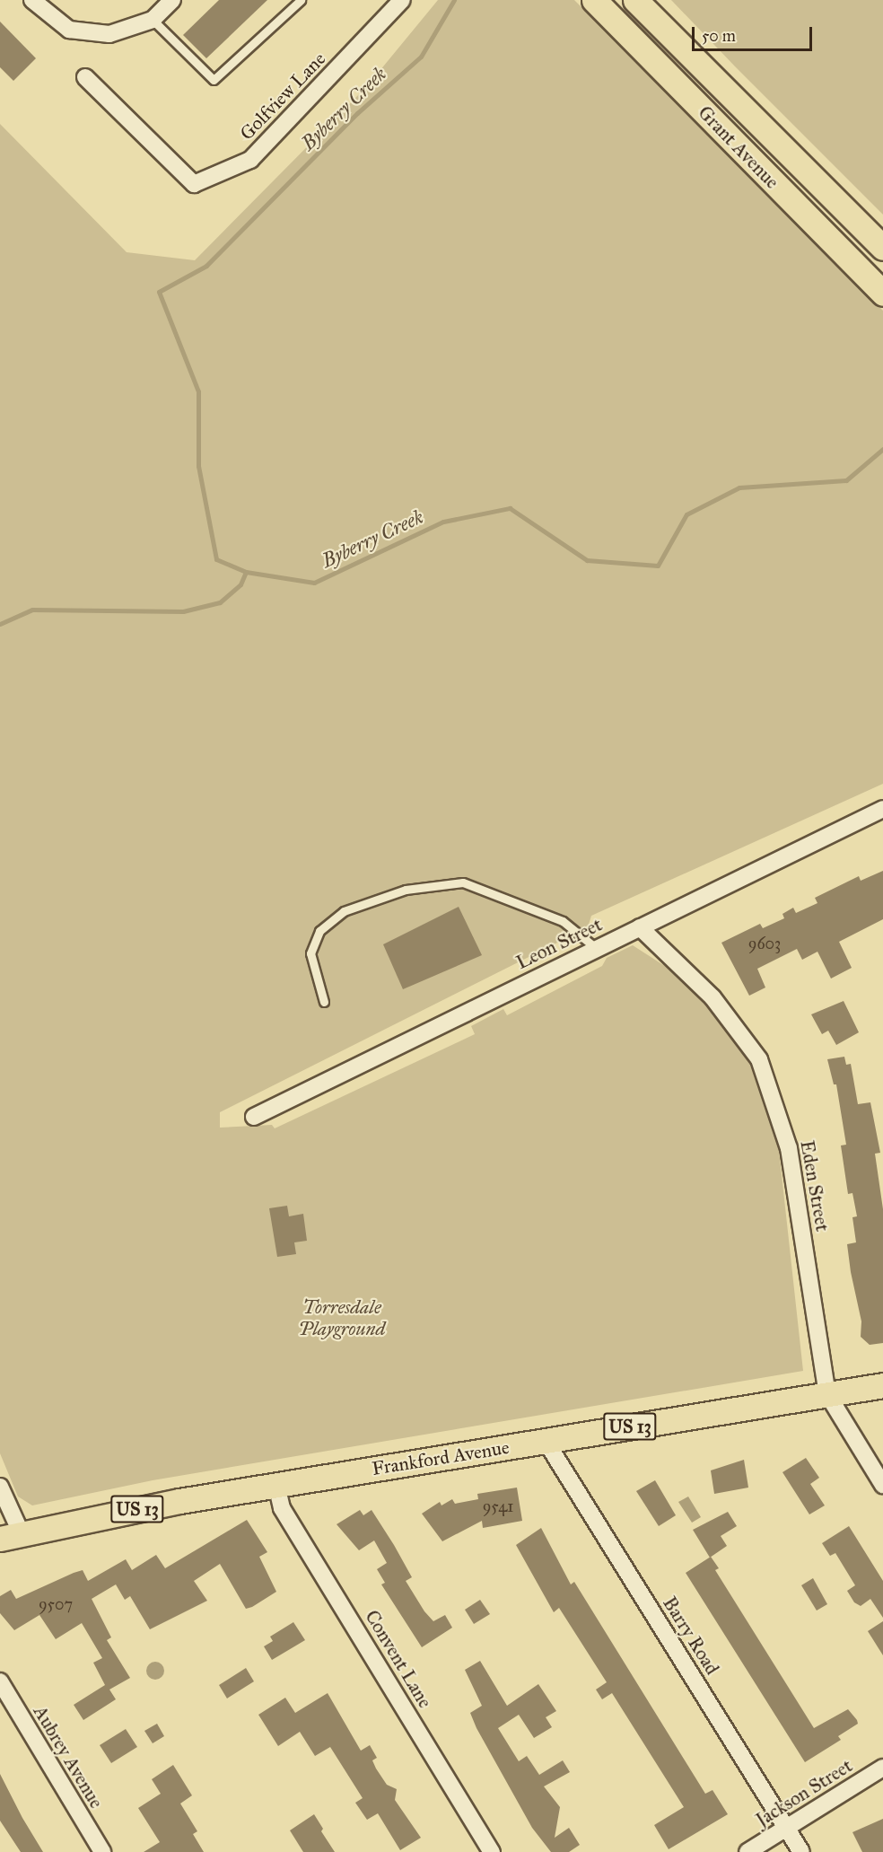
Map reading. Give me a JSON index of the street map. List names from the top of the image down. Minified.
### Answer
{"streets":{"main road":["Grant Avenue","US 13","Frankford Avenue"],"street":["Golfview Lane","Leon Street","Eden Street","Barry Road","Convent Lane","Aubrey Avenue","Jackson Street"]},"crossings":[["Leon Street","Eden Street"],["Eden Street","Frankford Avenue"],["Frankford Avenue","Barry Road"],["Frankford Avenue","Convent Lane"],["Barry Road","Jackson Street"]],"water":["Byberry Creek"],"parks":["Torresdale Playground"],"house_numbers":["9603","9541","9507"],"scale_bar":"50 m"}
